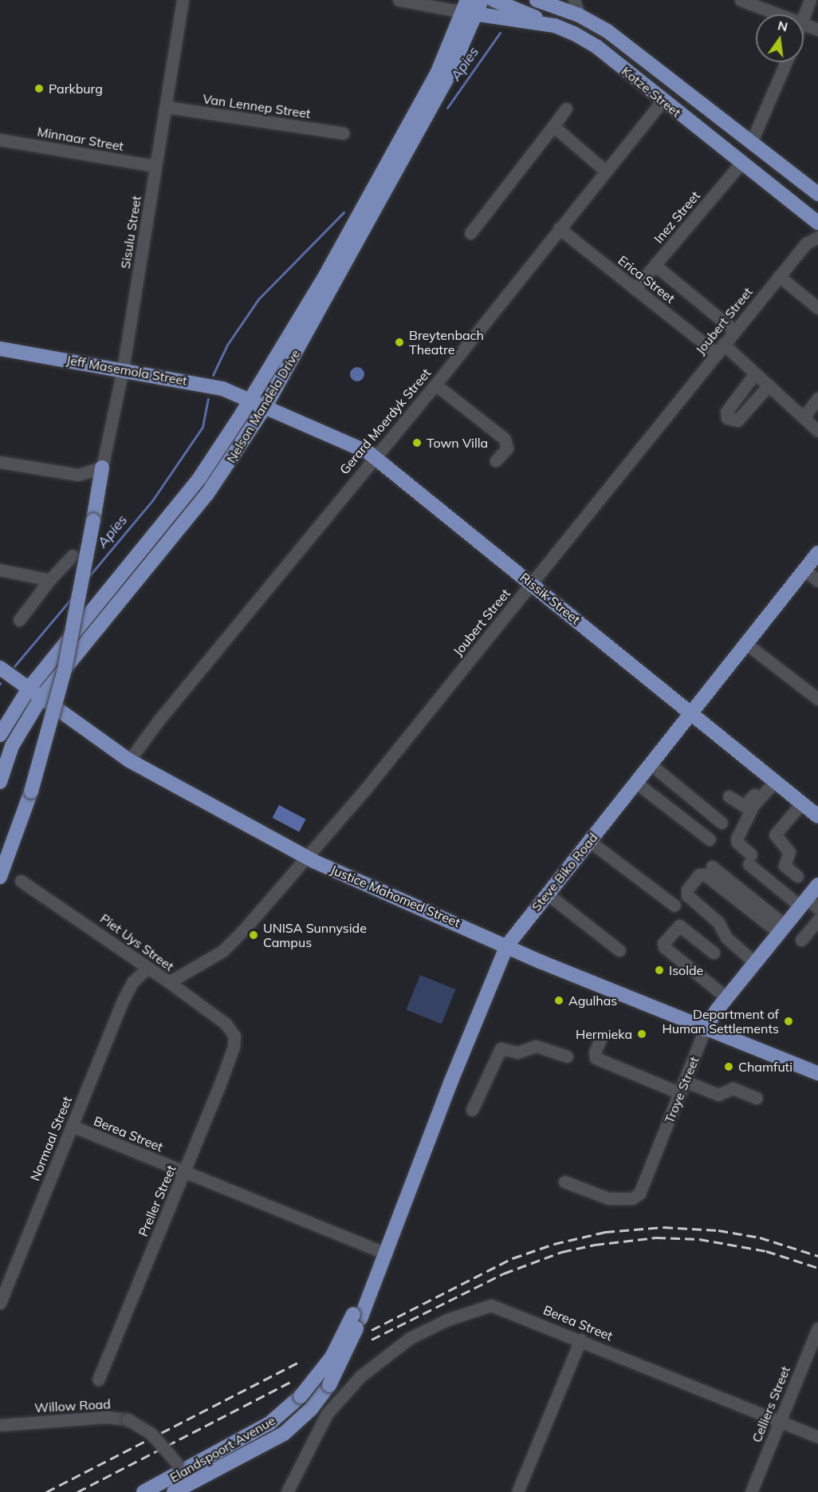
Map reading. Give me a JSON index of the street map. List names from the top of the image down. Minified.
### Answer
{"streets":{"main road":["Kotze Street","Jeff Masemola Street","Nelson Mandela Drive","Rissik Street","Steve Biko Road","Justice Mahomed Street","Troye Street","Elandspoort Avenue"],"street":["Van Lennep Street","Minnaar Street","Inez Street","Sisulu Street","Erica Street","Joubert Street","Gerard Moerdyk Street","Piet Uys Street","Berea Street","Normaal Street","Preller Street","Celliers Street","Willow Road"]},"crossings":[["Kotze Street","Inez Street"],["Kotze Street","Nelson Mandela Drive"],["Kotze Street","Gerard Moerdyk Street"],["Van Lennep Street","Sisulu Street"],["Minnaar Street","Sisulu Street"],["Inez Street","Erica Street"],["Sisulu Street","Jeff Masemola Street"],["Erica Street","Joubert Street"],["Erica Street","Gerard Moerdyk Street"],["Joubert Street","Rissik Street"],["Joubert Street","Justice Mahomed Street"],["Joubert Street","Piet Uys Street"],["Jeff Masemola Street","Nelson Mandela Drive"],["Jeff Masemola Street","Rissik Street"],["Nelson Mandela Drive","Rissik Street"],["Nelson Mandela Drive","Justice Mahomed Street"],["Gerard Moerdyk Street","Rissik Street"],["Gerard Moerdyk Street","Justice Mahomed Street"],["Rissik Street","Steve Biko Road"],["Steve Biko Road","Justice Mahomed Street"],["Steve Biko Road","Berea Street"],["Steve Biko Road","Elandspoort Avenue"],["Justice Mahomed Street","Troye Street"],["Piet Uys Street","Normaal Street"],["Piet Uys Street","Preller Street"],["Berea Street","Normaal Street"],["Berea Street","Preller Street"],["Berea Street","Celliers Street"],["Berea Street","Elandspoort Avenue"],["Willow Road","Elandspoort Avenue"]],"water":["Apies"],"places":["Parkburg","Breytenbach Theatre","Town Villa","UNISA Sunnyside Campus","Isolde","Agulhas","Department of Human Settlements","Hermieka","Chamfuti"],"north":"top"}
